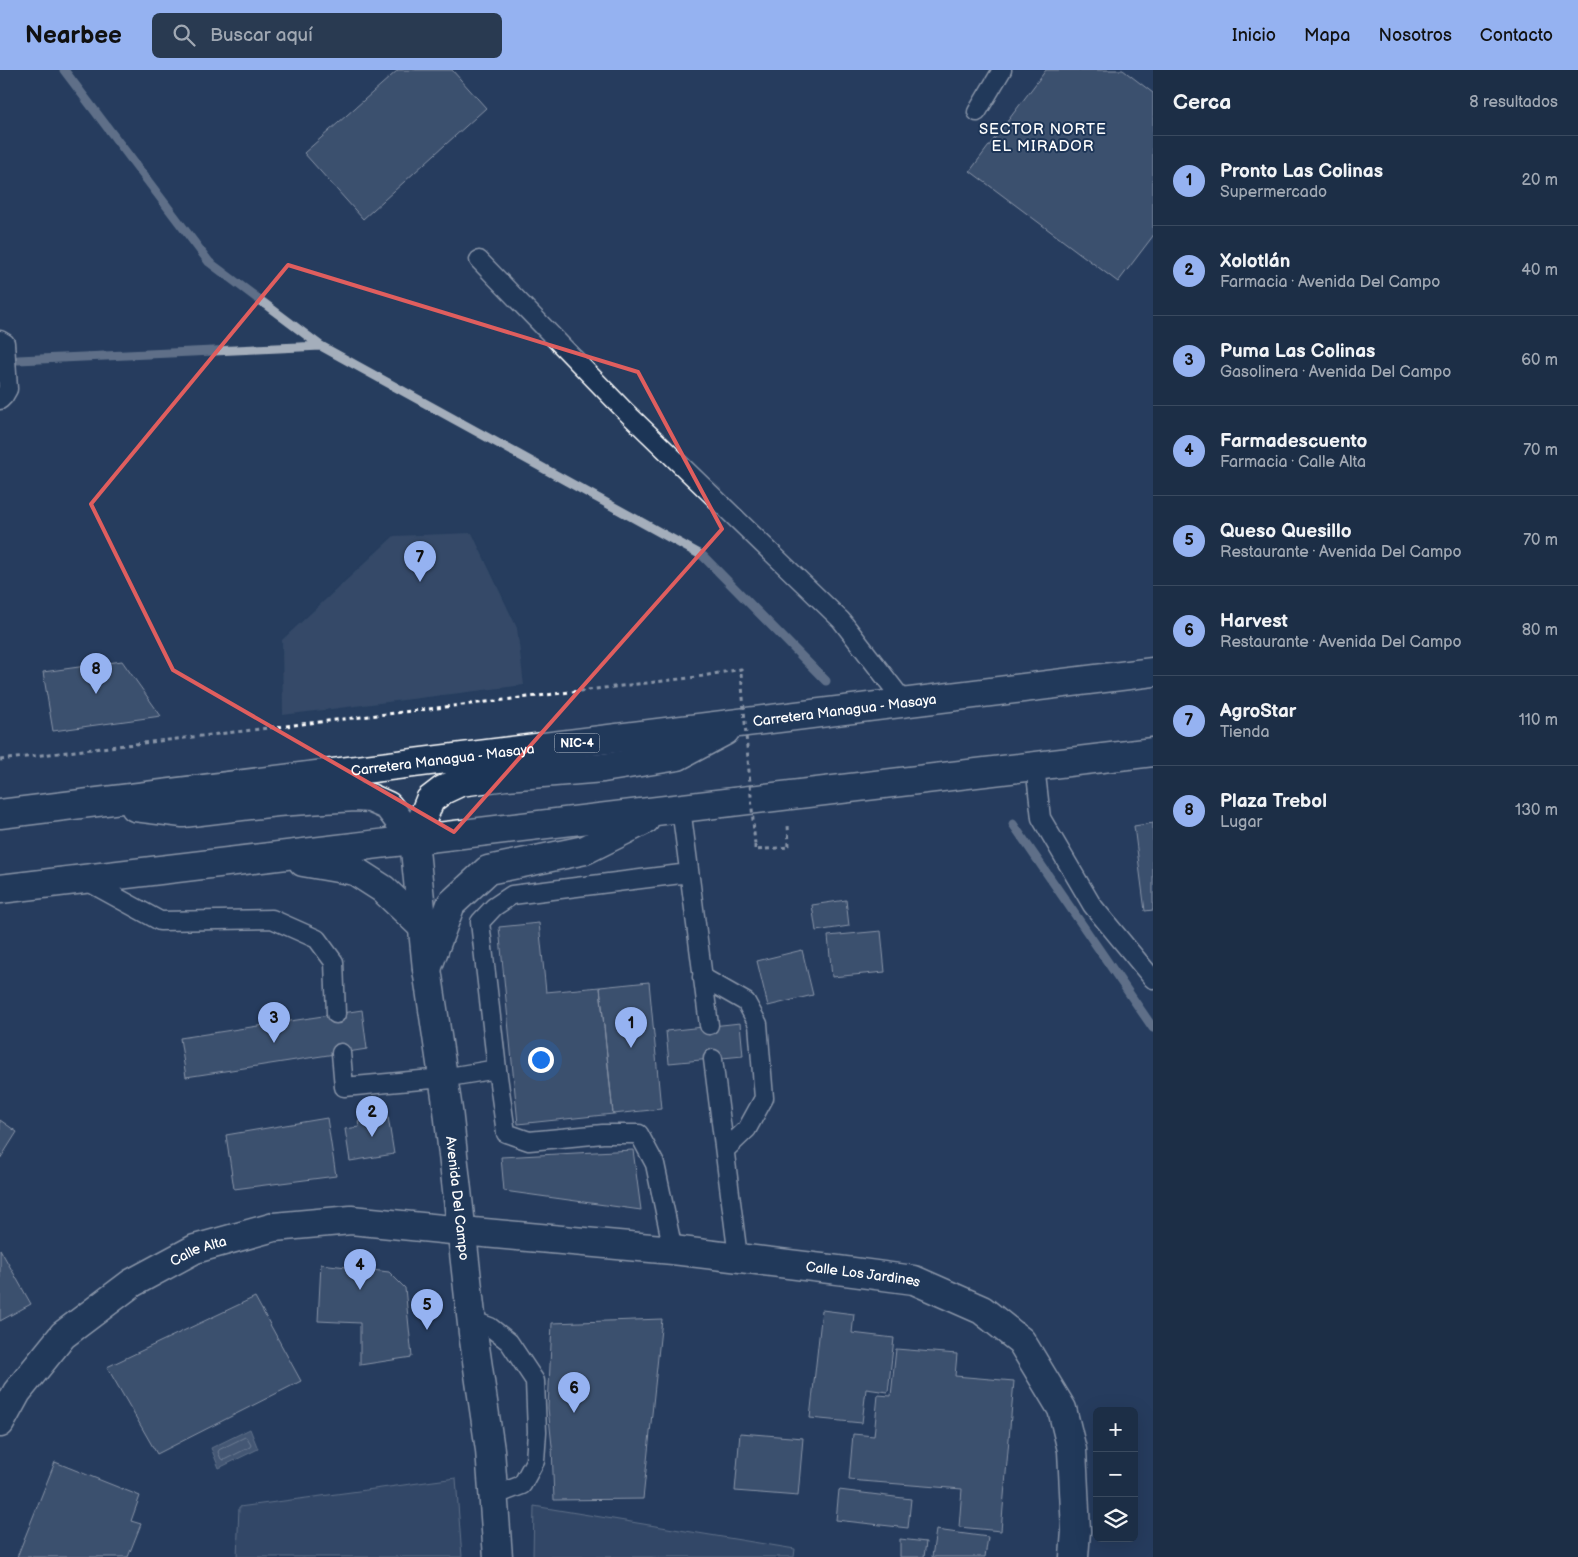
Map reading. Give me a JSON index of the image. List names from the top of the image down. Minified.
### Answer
{"streets":{"main road":["Carretera Managua - Masaya","NIC-4","Avenida Del Campo","Calle Alta","Calle Los Jardines"]},"crossings":[["Avenida Del Campo","Calle Alta"],["Avenida Del Campo","Calle Los Jardines"],["Calle Alta","Calle Los Jardines"]],"districts":["SECTOR NORTE EL MIRADOR"],"page":{"header":"Nearbee","search":"Buscar aquí","nav":["Inicio","Mapa","Nosotros","Contacto"],"heading":["Cerca","8 resultados"],"list":[{"mark":"1","name":"Pronto Las Colinas","note":"Supermercado","value":"20 m"},{"mark":"2","name":"Xolotlán","note":"Farmacia · Avenida Del Campo","value":"40 m"},{"mark":"3","name":"Puma Las Colinas","note":"Gasolinera · Avenida Del Campo","value":"60 m"},{"mark":"4","name":"Farmadescuento","note":"Farmacia · Calle Alta","value":"70 m"},{"mark":"5","name":"Queso Quesillo","note":"Restaurante · Avenida Del Campo","value":"70 m"},{"mark":"6","name":"Harvest","note":"Restaurante · Avenida Del Campo","value":"80 m"},{"mark":"7","name":"AgroStar","note":"Tienda","value":"110 m"},{"mark":"8","name":"Plaza Trebol","note":"Lugar","value":"130 m"}],"pins":["7","8","3","1","2","4","5","6"],"map_buttons":["+","−"]}}
